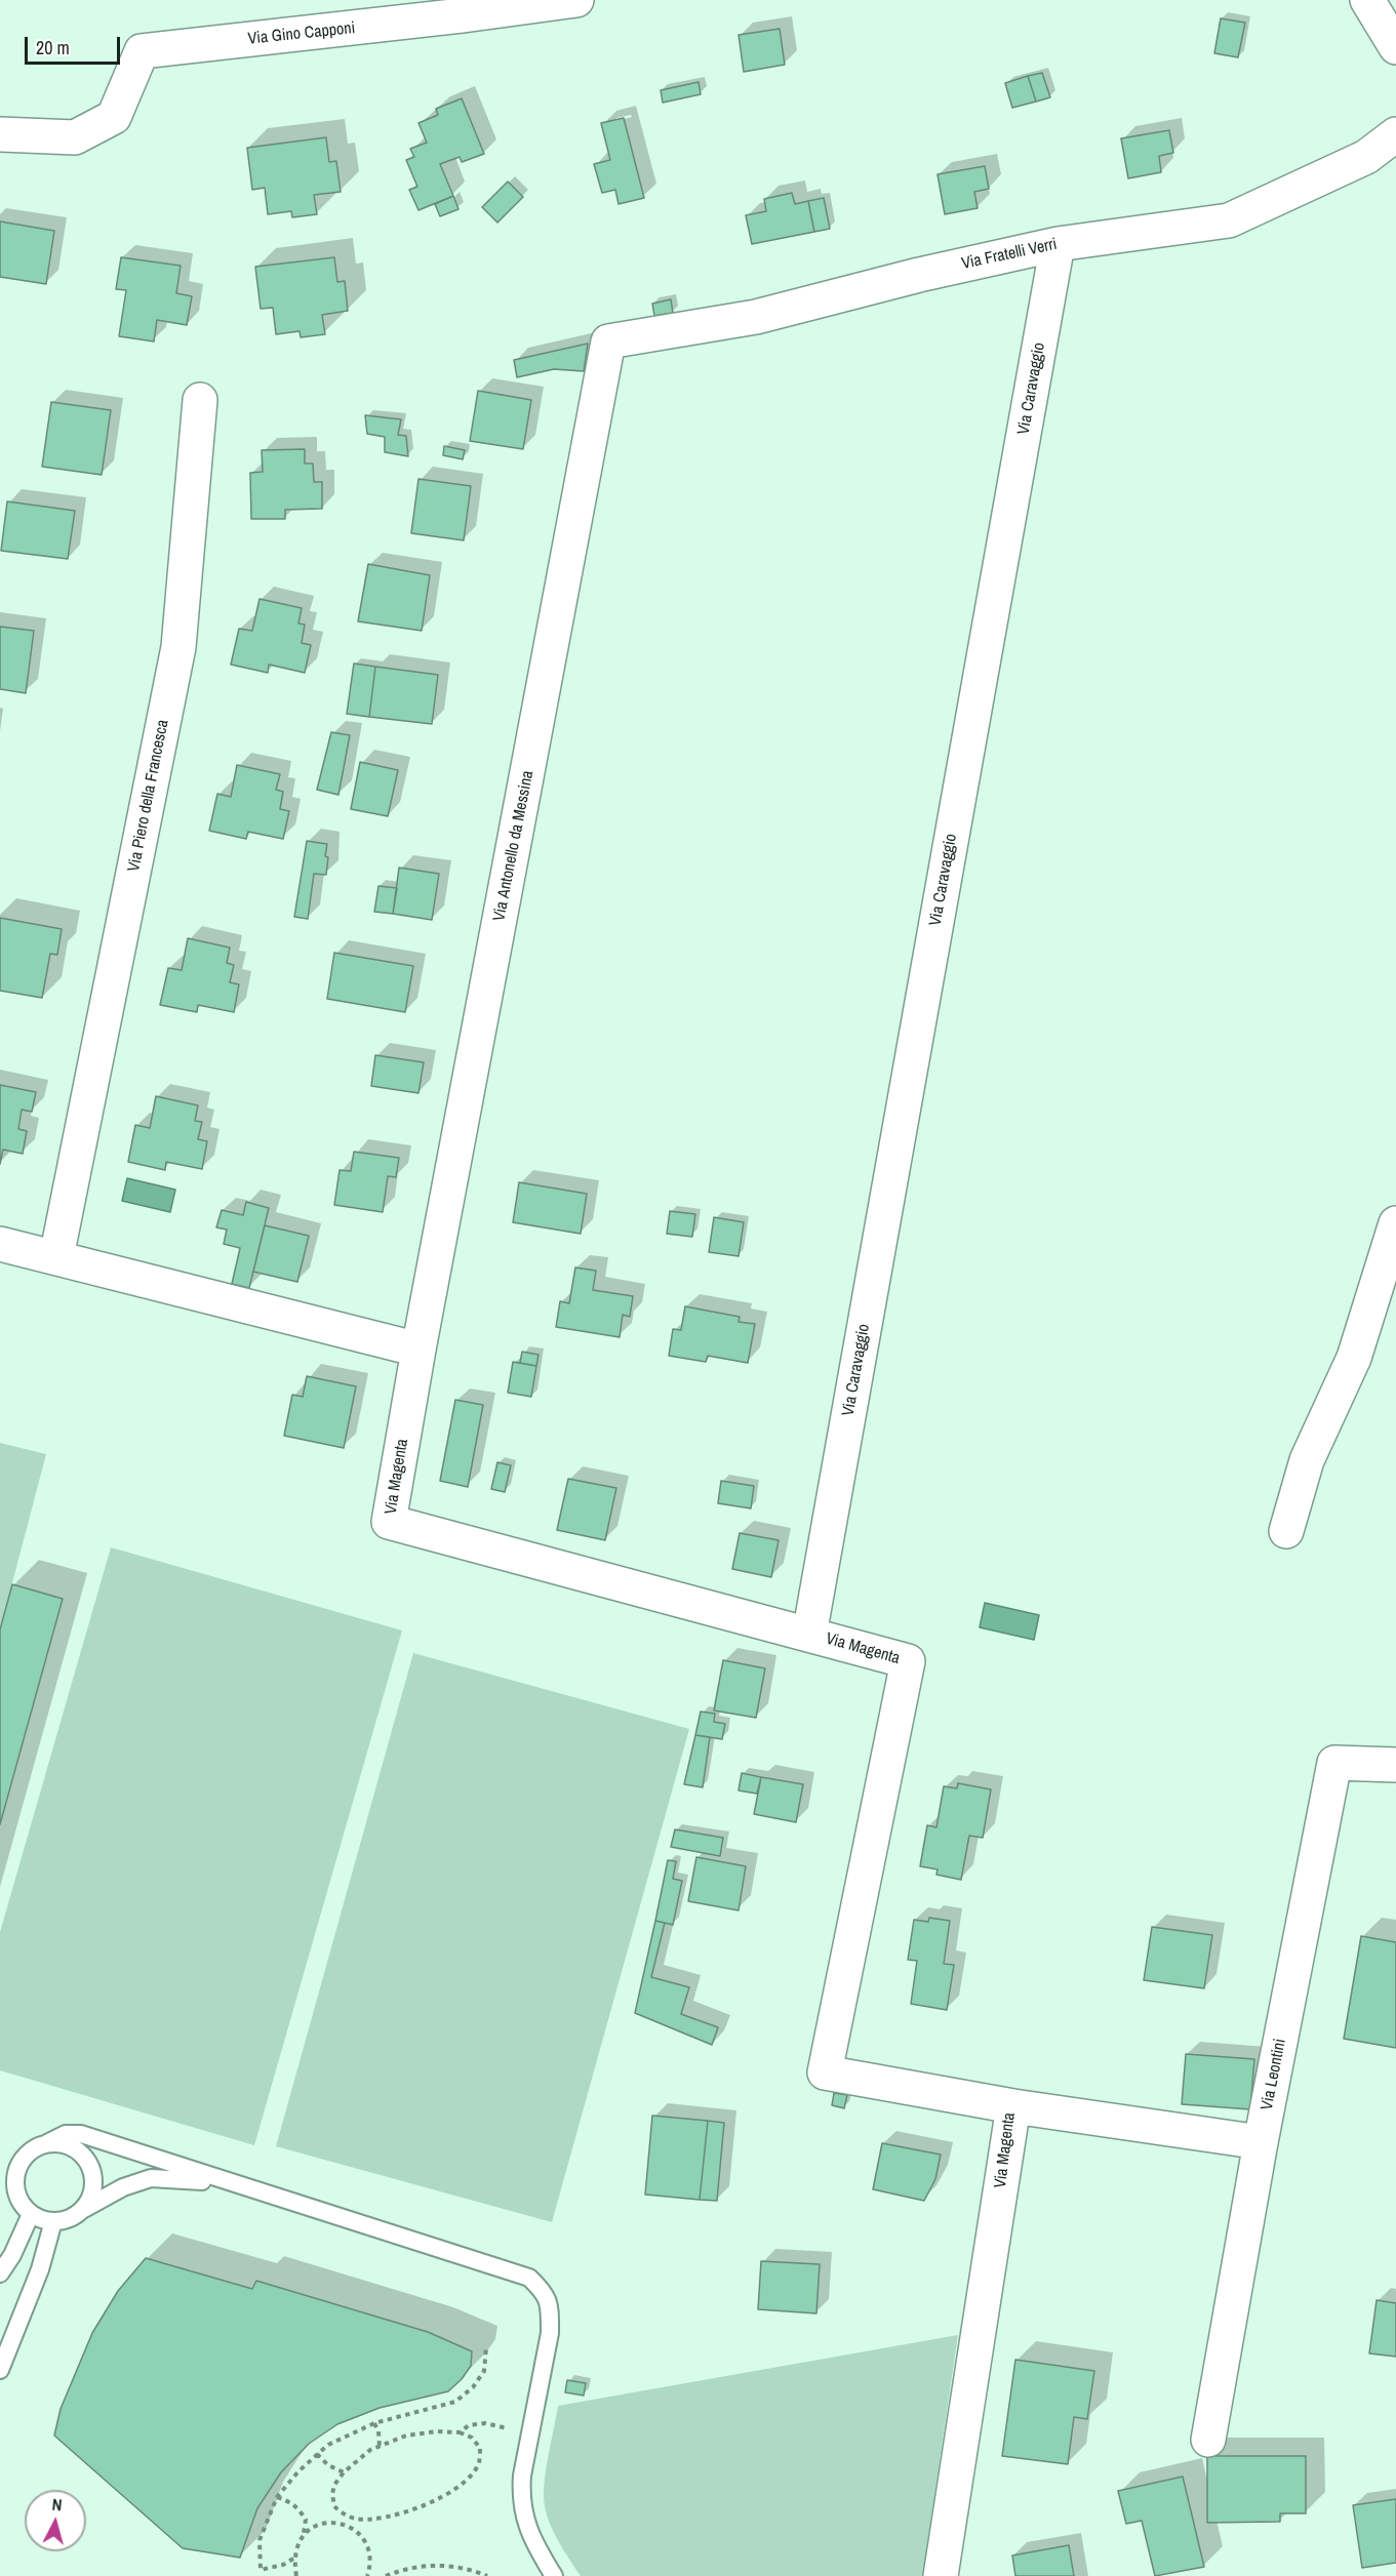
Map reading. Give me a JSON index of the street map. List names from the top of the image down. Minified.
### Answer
{"streets":{"street":["Via Gino Capponi","Via Fratelli Verri","Via Caravaggio","Via Piero della Francesca","Via Antonello da Messina","Via Magenta","Via Leontini"]},"crossings":[["Via Fratelli Verri","Via Caravaggio"],["Via Fratelli Verri","Via Antonello da Messina"],["Via Caravaggio","Via Magenta"],["Via Antonello da Messina","Via Magenta"]],"scale_bar":"20 m","north":"top"}
